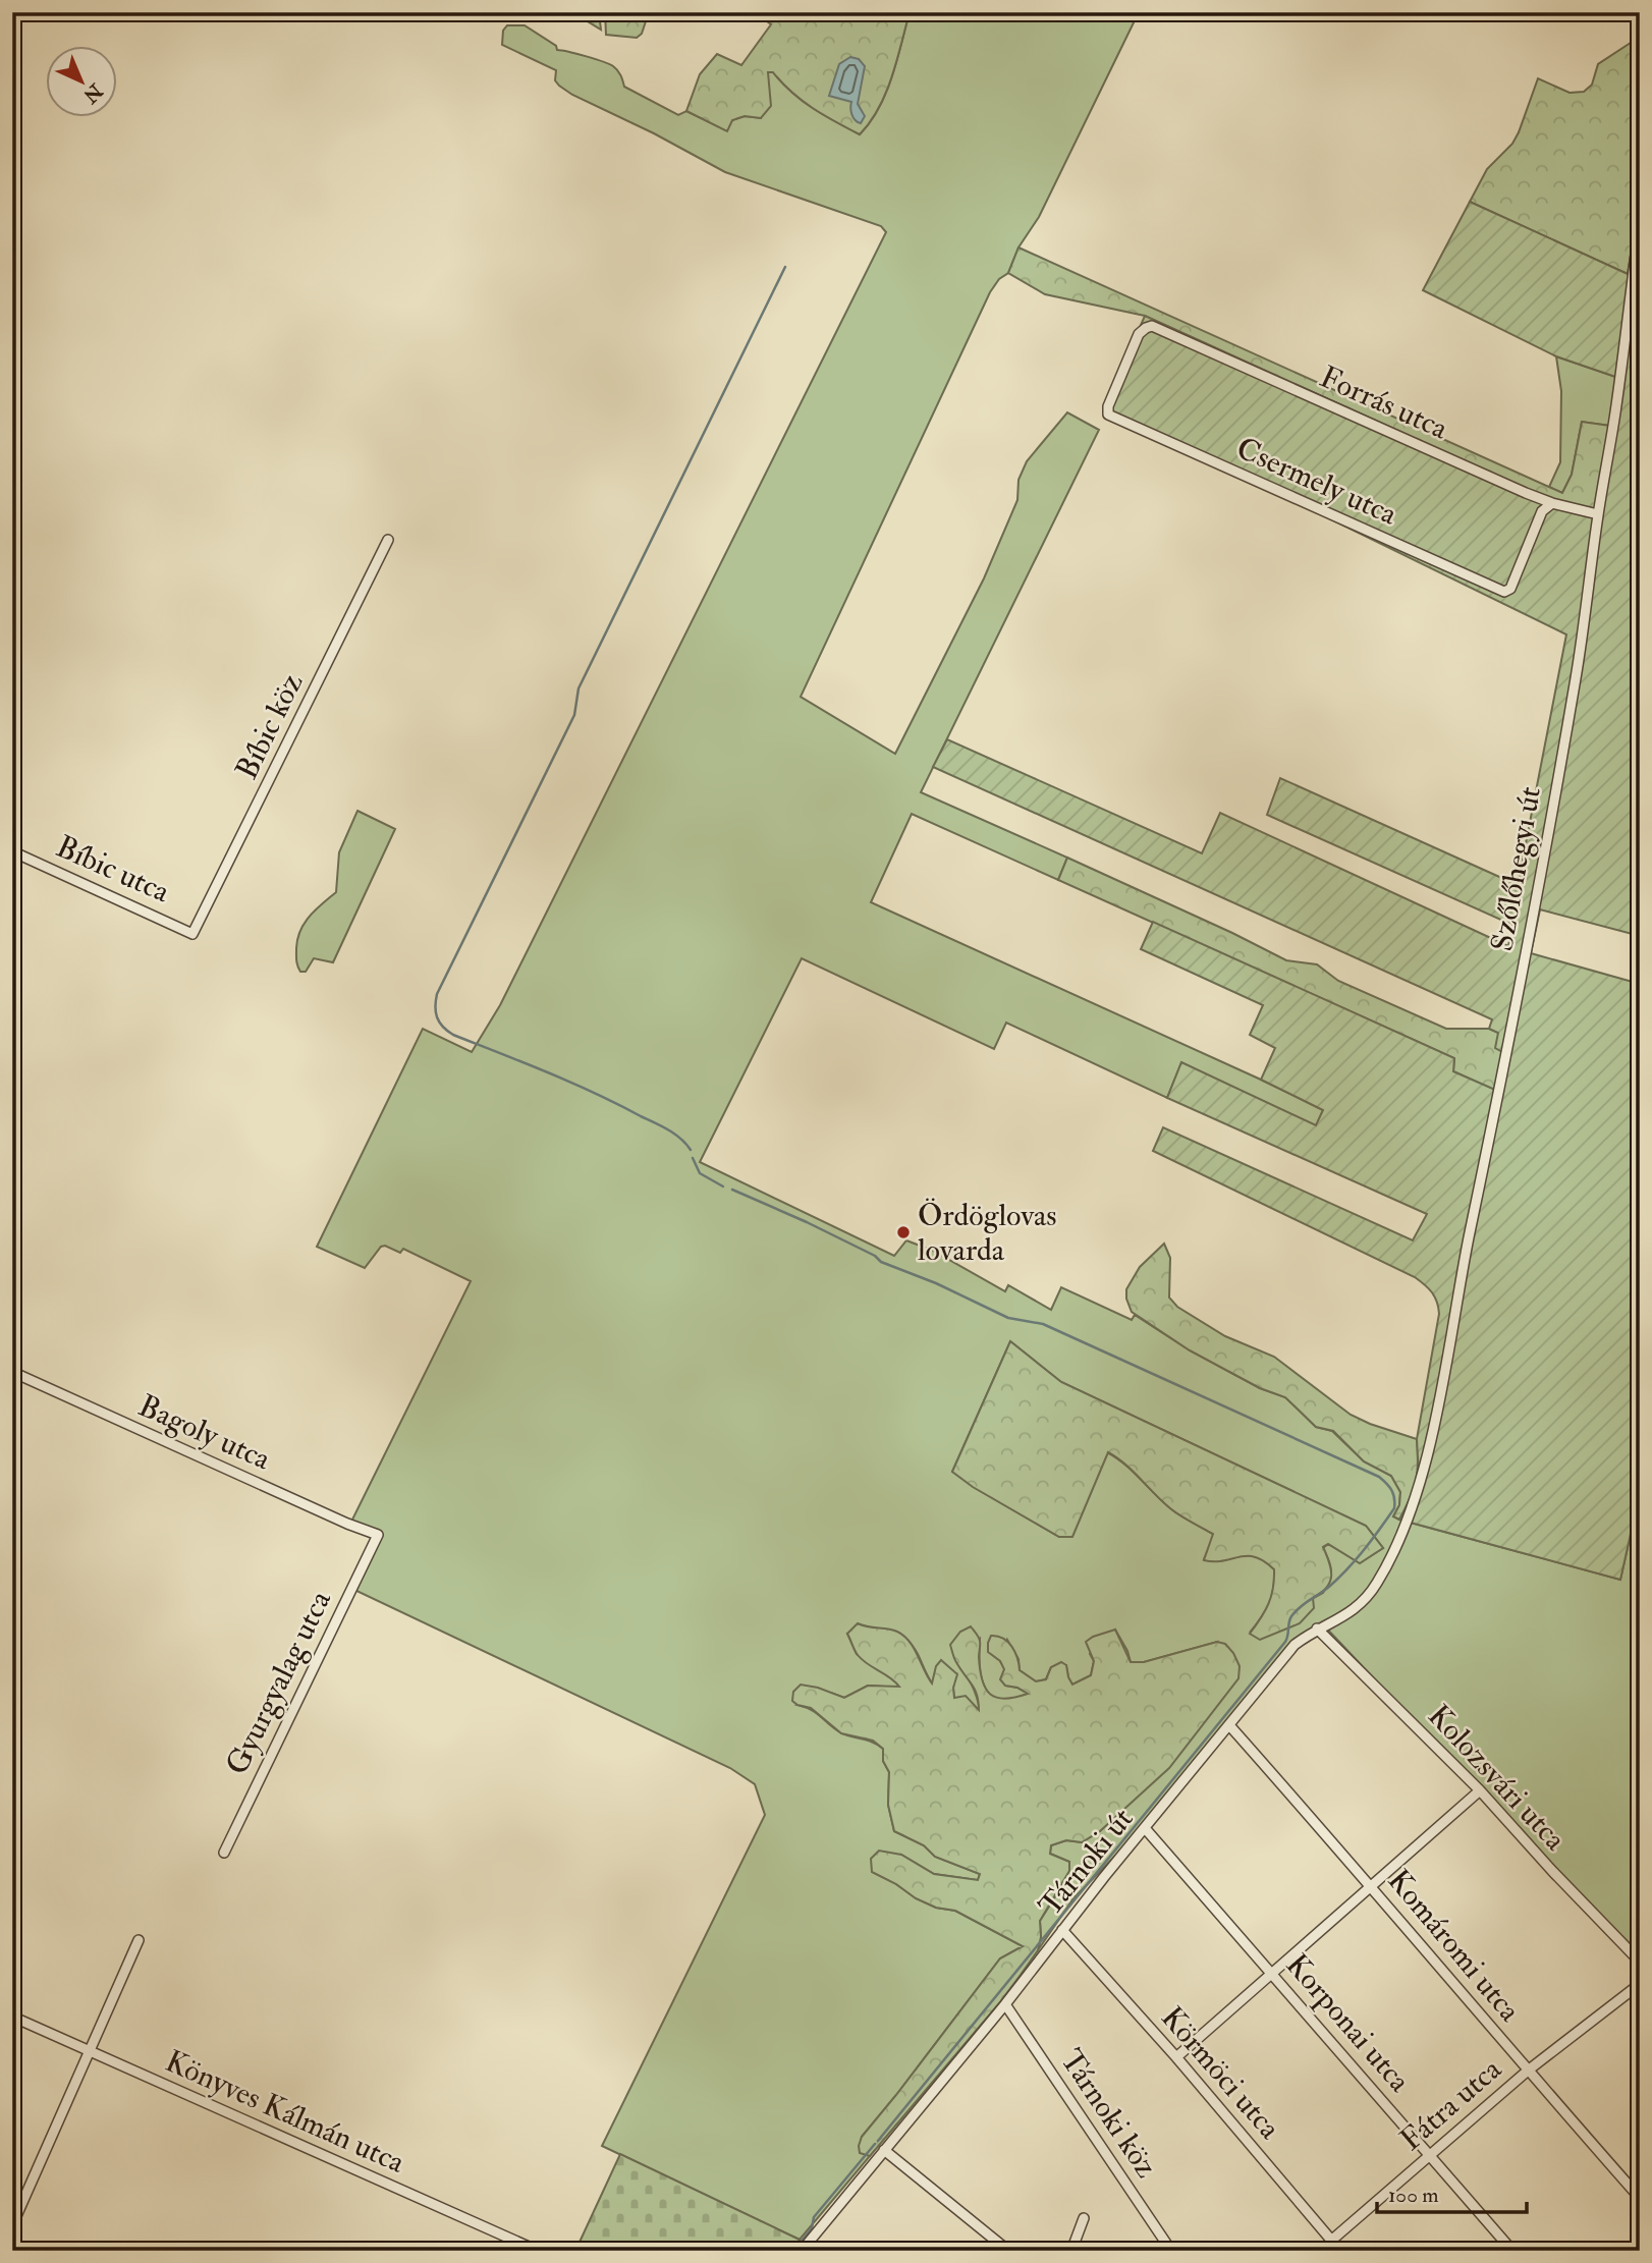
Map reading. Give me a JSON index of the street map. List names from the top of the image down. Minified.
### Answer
{"streets":{"street":["Forrás utca","Csermely utca","Bíbic köz","Bíbic utca","Szőlőhegyi út","Bagoly utca","Gyurgyalag utca","Kolozsvári utca","Tárnoki út","Komáromi utca","Korponai utca","Körmöci utca","Fátra utca","Könyves Kálmán utca","Tárnoki köz"]},"crossings":[["Forrás utca","Csermely utca"],["Forrás utca","Szőlőhegyi út"],["Bíbic köz","Bíbic utca"],["Szőlőhegyi út","Tárnoki út"],["Bagoly utca","Gyurgyalag utca"],["Kolozsvári utca","Tárnoki út"],["Tárnoki út","Komáromi utca"],["Tárnoki út","Korponai utca"],["Tárnoki út","Körmöci utca"],["Tárnoki út","Tárnoki köz"],["Komáromi utca","Fátra utca"],["Korponai utca","Fátra utca"],["Körmöci utca","Fátra utca"]],"places":["Ördöglovas lovarda"],"scale_bar":"100 m","north":"bottom right"}
